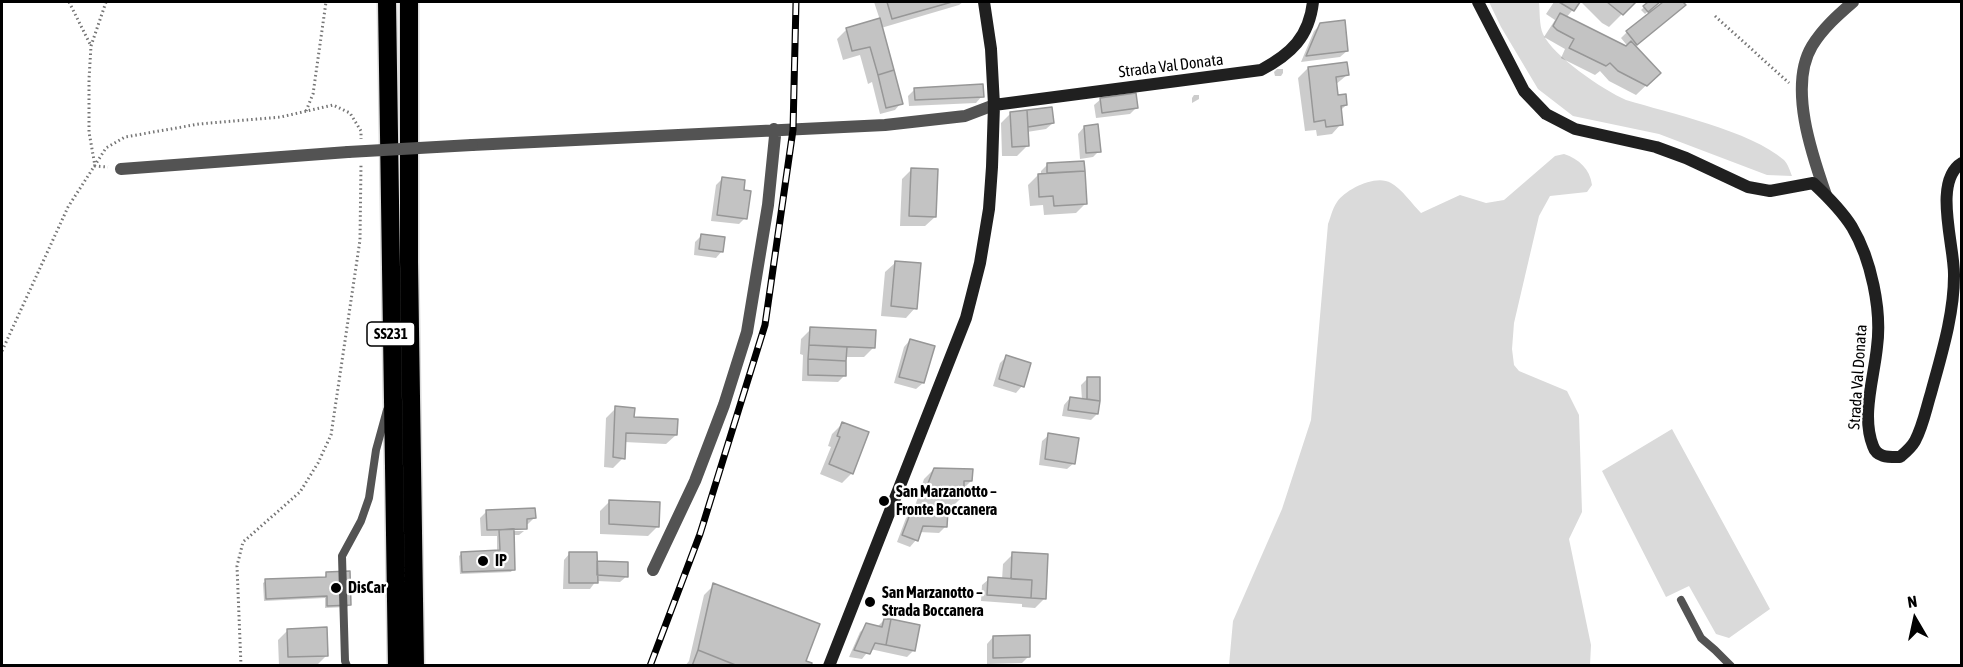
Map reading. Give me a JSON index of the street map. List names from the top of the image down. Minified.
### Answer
{"streets":{"highway":["SS231"],"street":["Strada Val Donata"]},"places":["San Marzanotto – Fronte Boccanera","IP","DisCar","San Marzanotto – Strada Boccanera"],"north":"top"}
